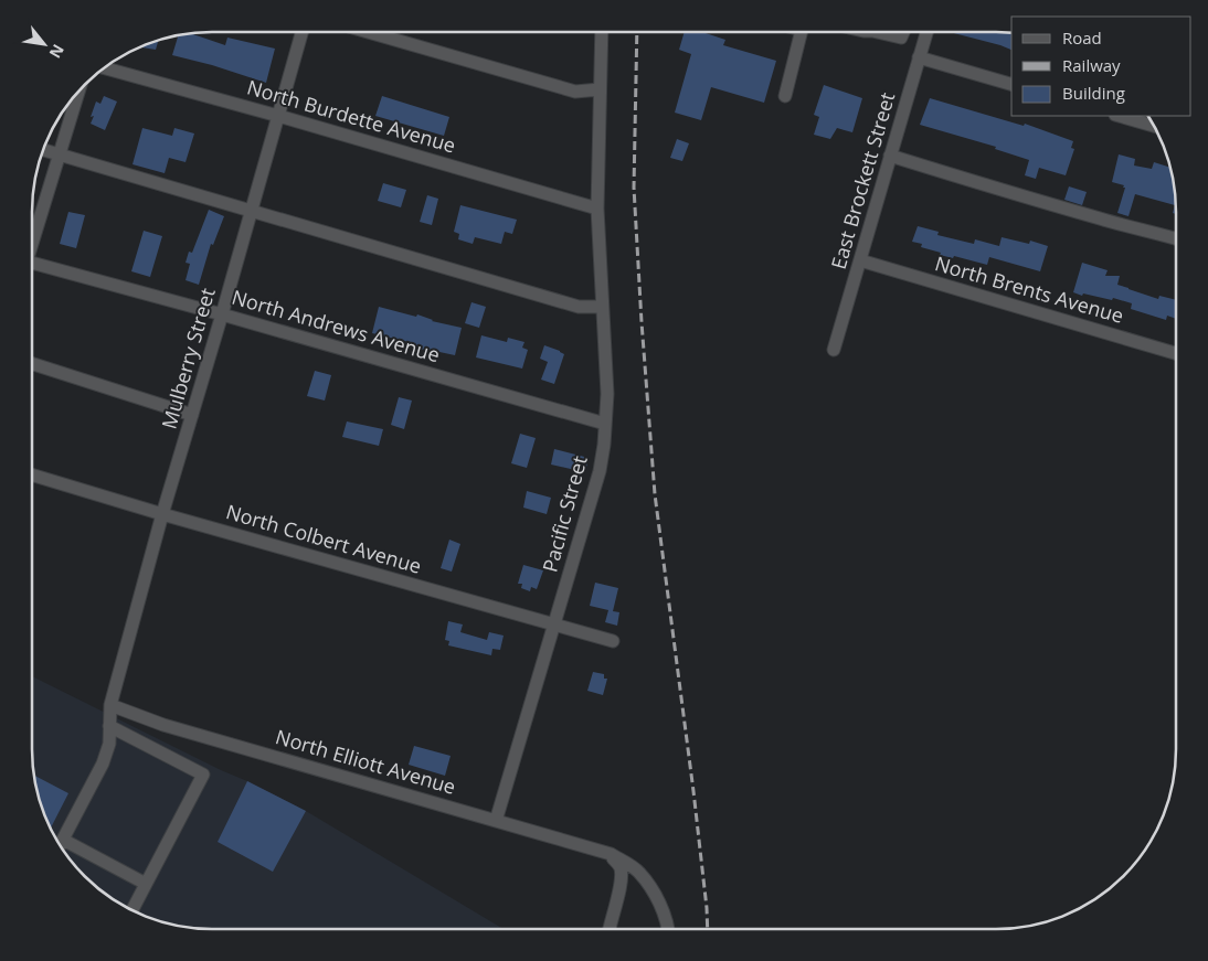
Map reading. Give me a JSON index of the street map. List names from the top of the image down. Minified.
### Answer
{"streets":{"street":["North Burdette Avenue","East Brockett Street","North Brents Avenue","North Andrews Avenue","Mulberry Street","Pacific Street","North Colbert Avenue","North Elliott Avenue"]},"crossings":[["North Burdette Avenue","Mulberry Street"],["North Burdette Avenue","Pacific Street"],["East Brockett Street","North Brents Avenue"],["North Andrews Avenue","Mulberry Street"],["North Andrews Avenue","Pacific Street"],["Mulberry Street","North Colbert Avenue"],["Mulberry Street","North Elliott Avenue"],["Pacific Street","North Colbert Avenue"],["Pacific Street","North Elliott Avenue"]],"legend":["Road","Railway","Building"],"north":"bottom right"}
